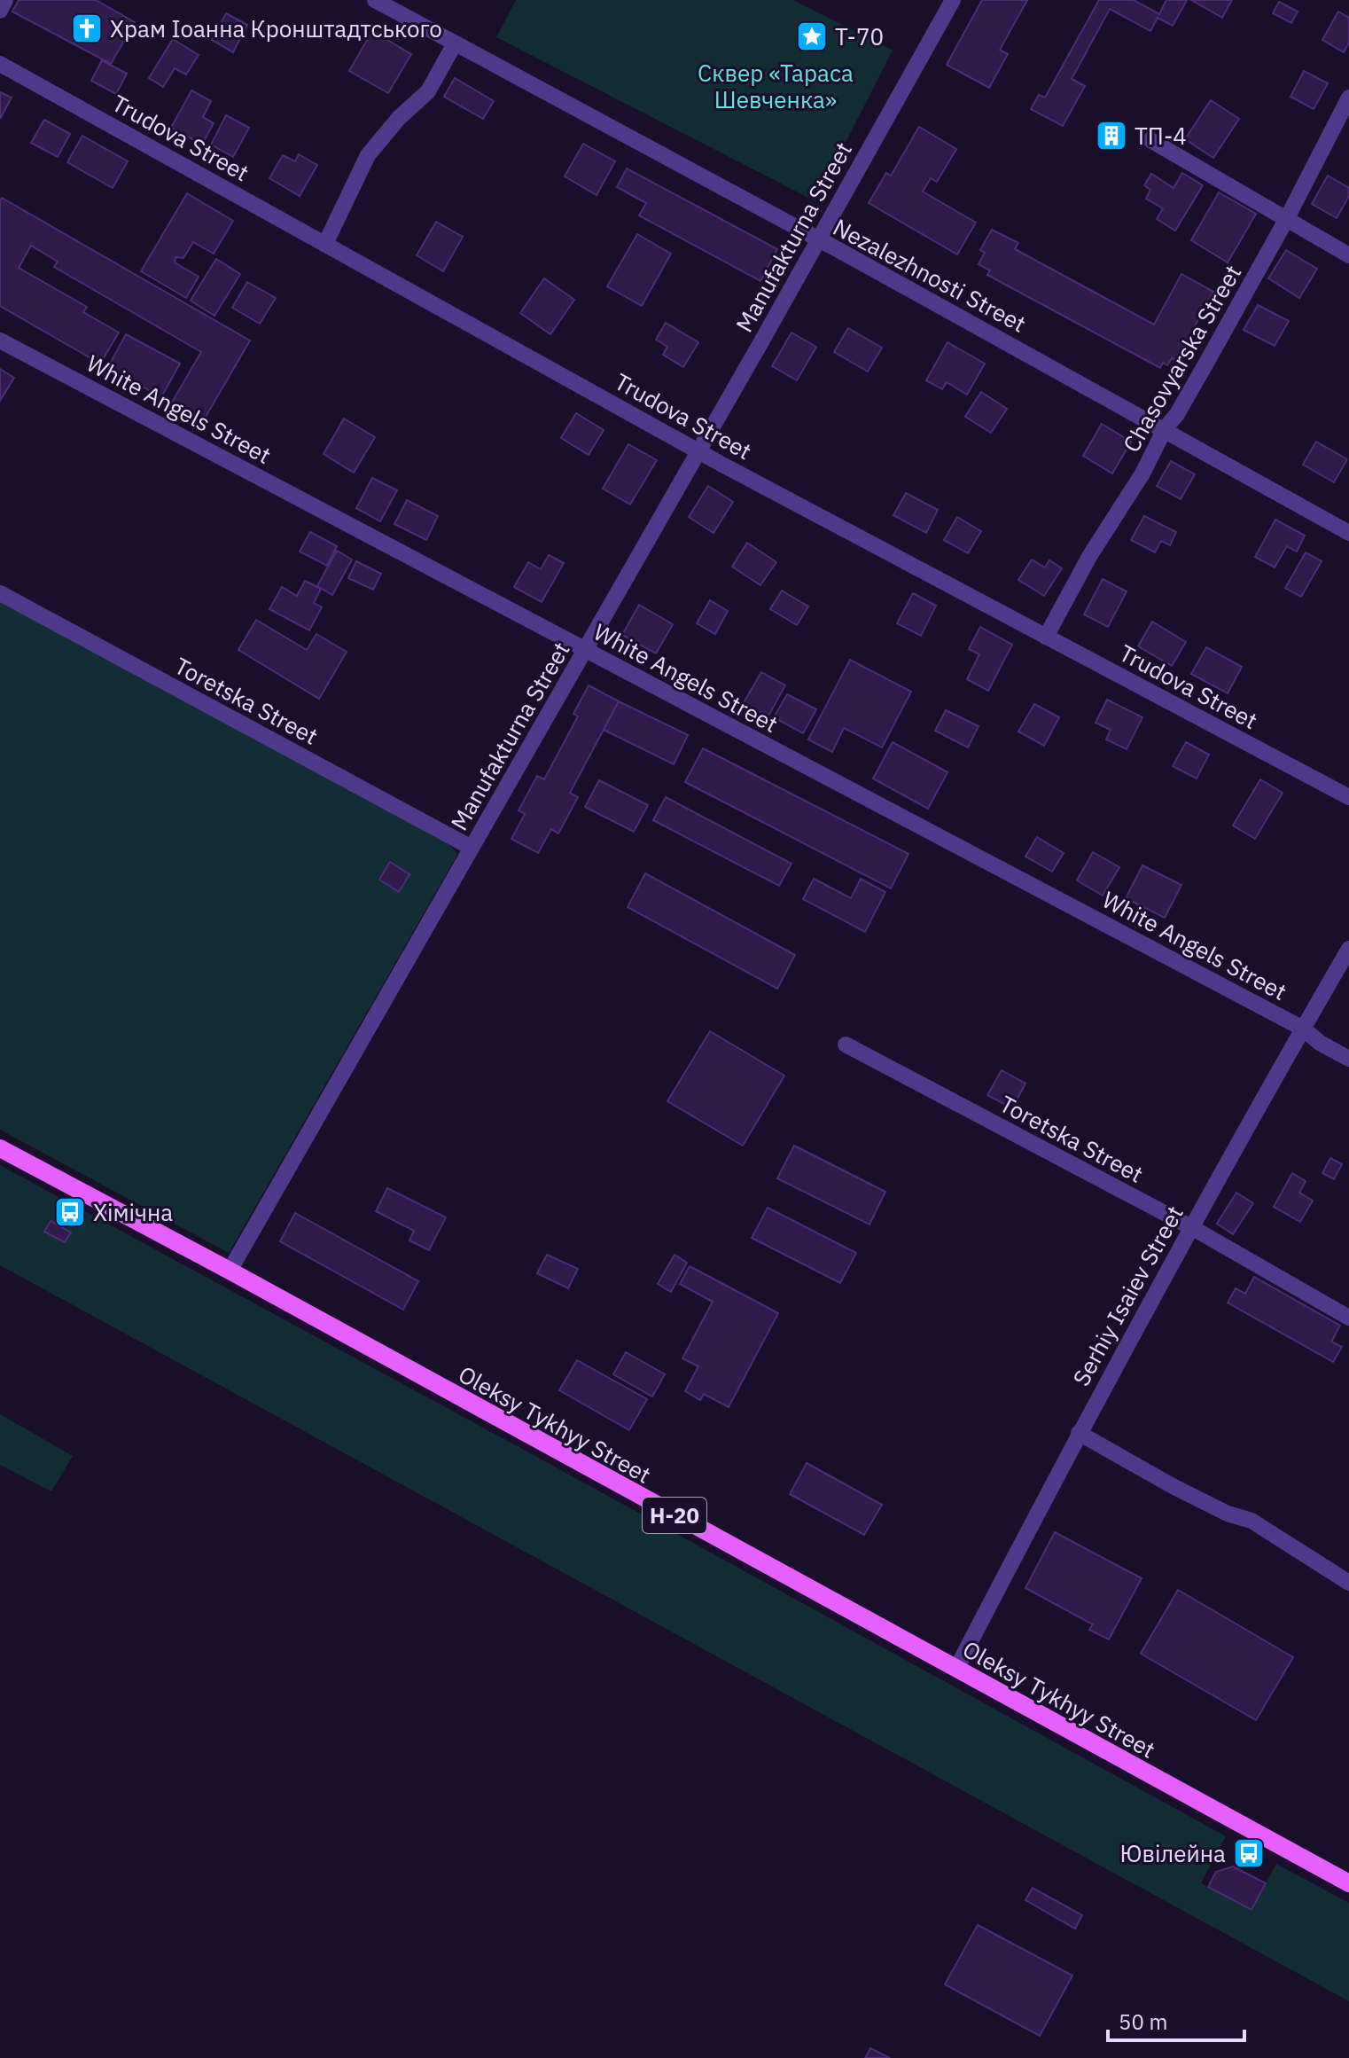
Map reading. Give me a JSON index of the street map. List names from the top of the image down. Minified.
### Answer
{"streets":{"main road":["Oleksy Tykhyy Street","Н-20"],"street":["Trudova Street","Manufakturna Street","Nezalezhnosti Street","Chasovyarska Street","White Angels Street","Toretska Street","Serhiy Isaiev Street"]},"crossings":[["Trudova Street","Manufakturna Street"],["Trudova Street","Chasovyarska Street"],["Manufakturna Street","Nezalezhnosti Street"],["Manufakturna Street","White Angels Street"],["Manufakturna Street","Toretska Street"],["Manufakturna Street","Oleksy Tykhyy Street"],["Nezalezhnosti Street","Chasovyarska Street"],["White Angels Street","Serhiy Isaiev Street"],["Toretska Street","Serhiy Isaiev Street"],["Serhiy Isaiev Street","Oleksy Tykhyy Street"]],"parks":["Сквер «Тараса Шевченка»"],"places":{"church":["Храм Іоанна Кронштадтського"],"place":["Т-70"],"building":["ТП-4"],"bus stop":["Хімічна","Ювілейна"]},"scale_bar":"50 m"}
